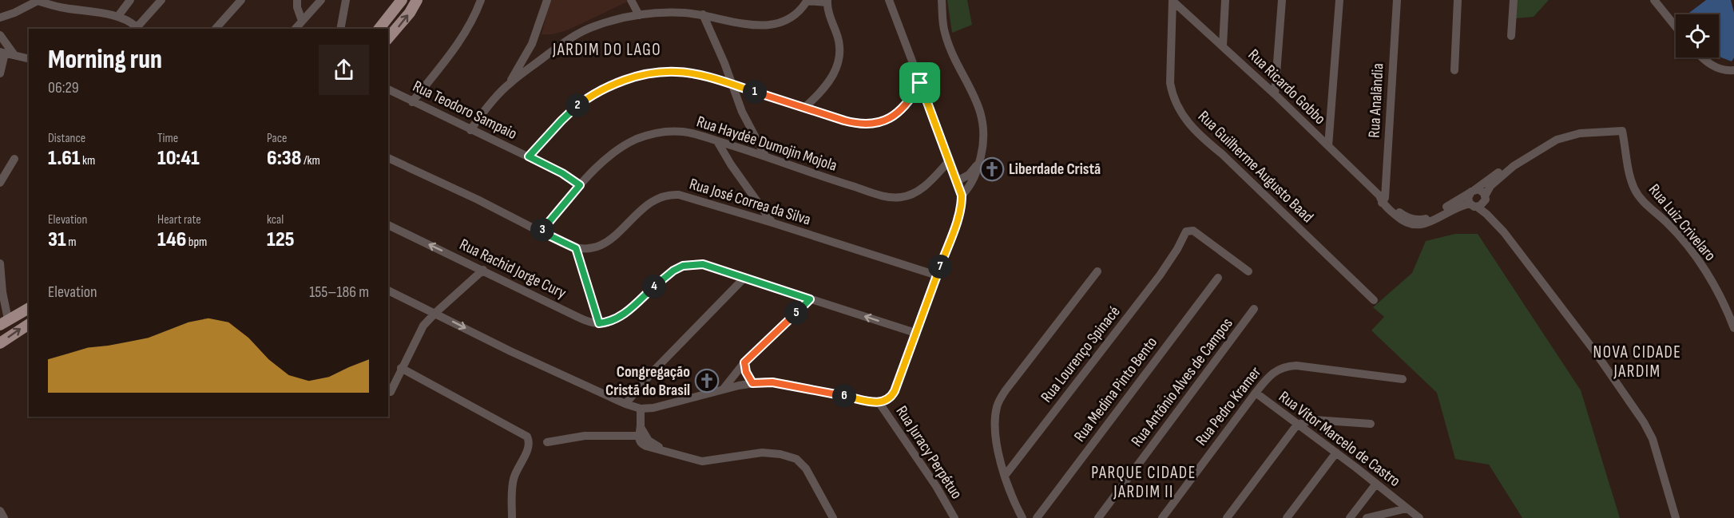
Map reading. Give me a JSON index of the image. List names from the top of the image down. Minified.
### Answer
{"streets":{"street":["Rua Ricardo Gobbo","Rua Analândia","Rua Teodoro Sampaio","Rua Haydée Dumojin Mojola","Rua Guilherme Augusto Baad","Rua José Correa da Silva","Rua Luiz Crivelaro","Rua Rachid Jorge Cury","Rua Lourenço Spinacé","Rua Antônio Alves de Campos","Rua Medina Pinto Bento","Rua Pedro Kramer","Rua Vitor Marcelo de Castro","Rua Juracy Perpétuo"]},"crossings":[["Rua Ricardo Gobbo","Rua Analândia"],["Rua Ricardo Gobbo","Rua Guilherme Augusto Baad"],["Rua Teodoro Sampaio","Rua Haydée Dumojin Mojola"],["Rua Pedro Kramer","Rua Vitor Marcelo de Castro"]],"districts":["JARDIM DO LAGO","NOVA CIDADE JARDIM","PARQUE CIDADE JARDIM II"],"places":{"church":["Liberdade Cristã","Congregação Cristã do Brasil"]},"page":{"heading":["Morning run","06:29"],"pins":["1","2","3","7","4","5","6"],"stats":[["Distance","1.61 km"],["Time","10:41"],["Pace","6:38 /km"],["Elevation","31 m"],["Heart rate","146 bpm"],["kcal","125"]],"chart":["Elevation","155–186 m"]}}
